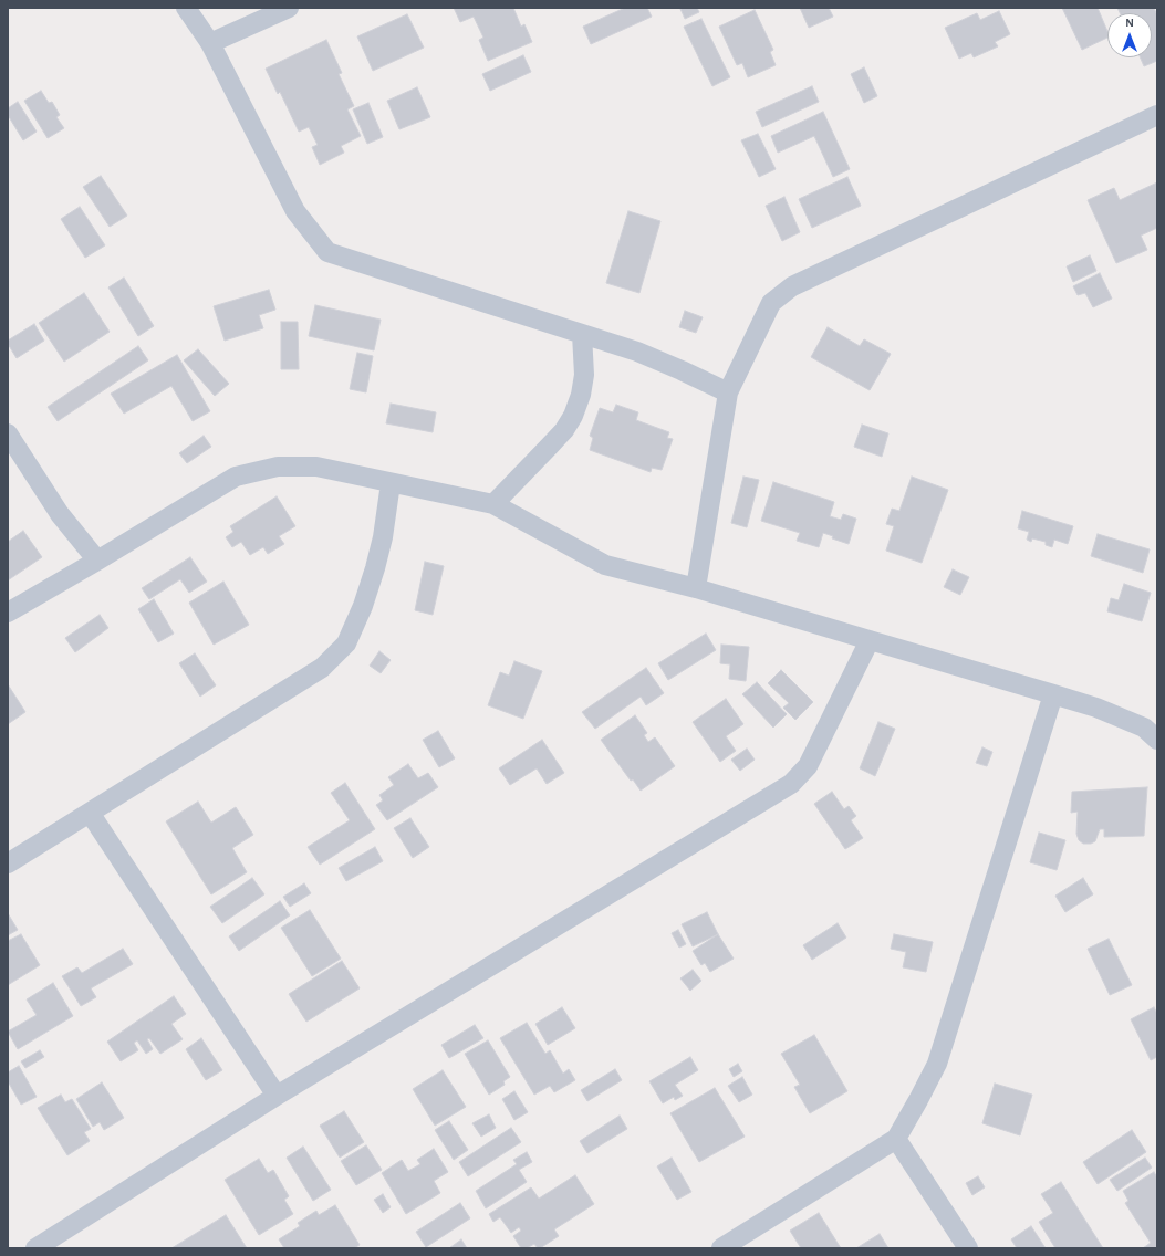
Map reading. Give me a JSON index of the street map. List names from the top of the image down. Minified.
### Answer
{"north":"top"}
